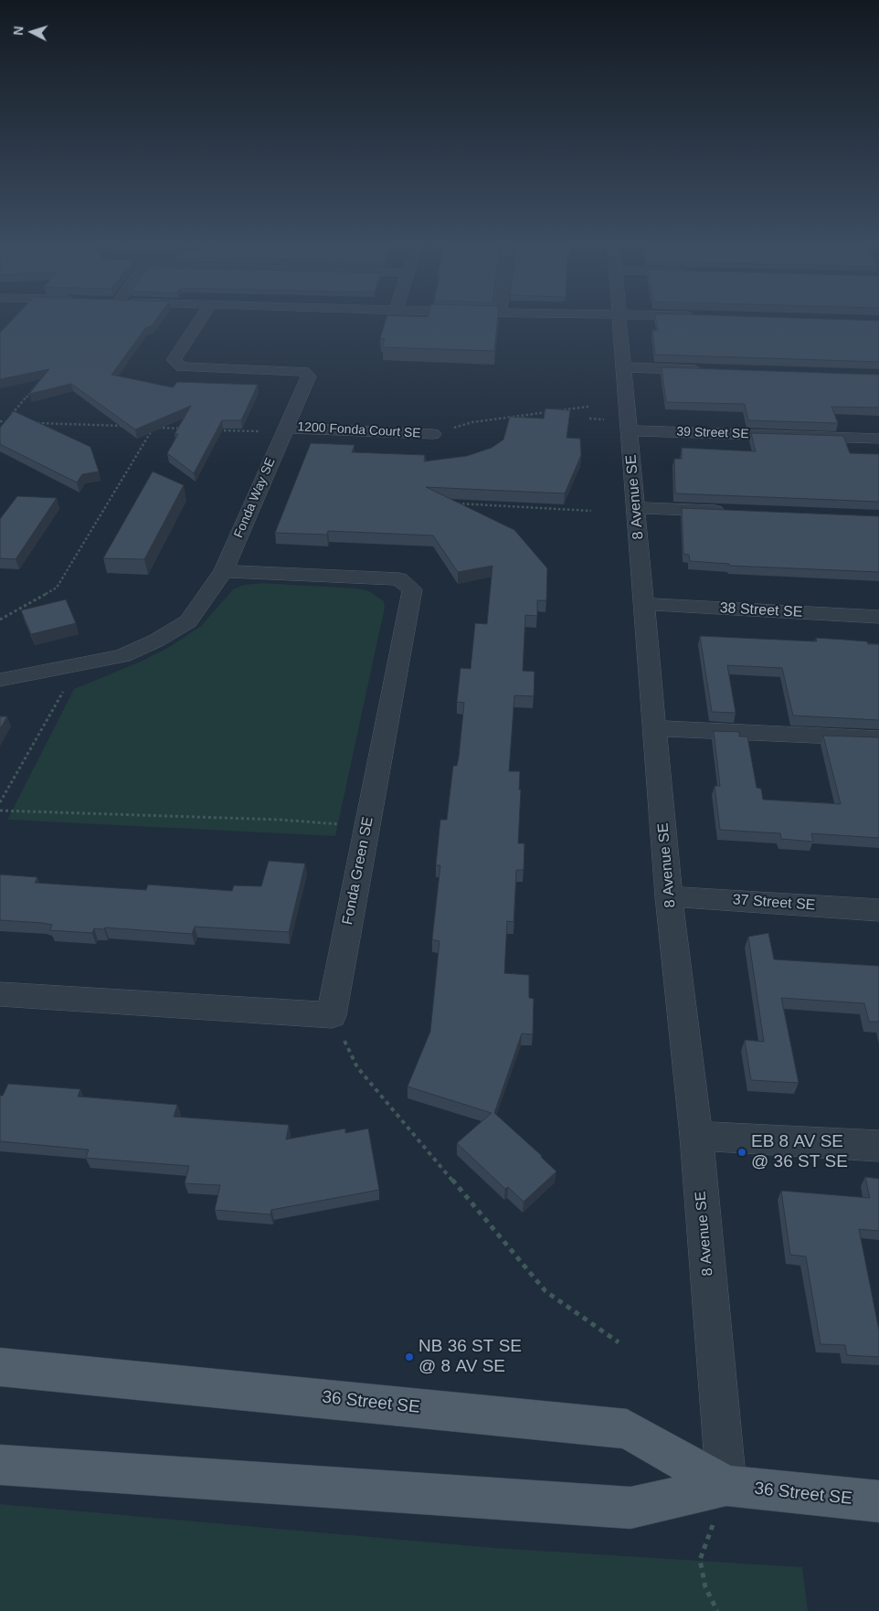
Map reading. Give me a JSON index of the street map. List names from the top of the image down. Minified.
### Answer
{"streets":{"main road":["36 Street SE"],"street":["1200 Fonda Court SE","39 Street SE","8 Avenue SE","Fonda Way SE","38 Street SE","Fonda Green SE","37 Street SE"]},"crossings":[["1200 Fonda Court SE","Fonda Way SE"],["39 Street SE","8 Avenue SE"],["8 Avenue SE","38 Street SE"],["8 Avenue SE","37 Street SE"],["8 Avenue SE","36 Street SE"],["Fonda Way SE","Fonda Green SE"]],"places":["EB 8 AV SE @ 36 ST SE","NB 36 ST SE @ 8 AV SE"],"north":"left"}
